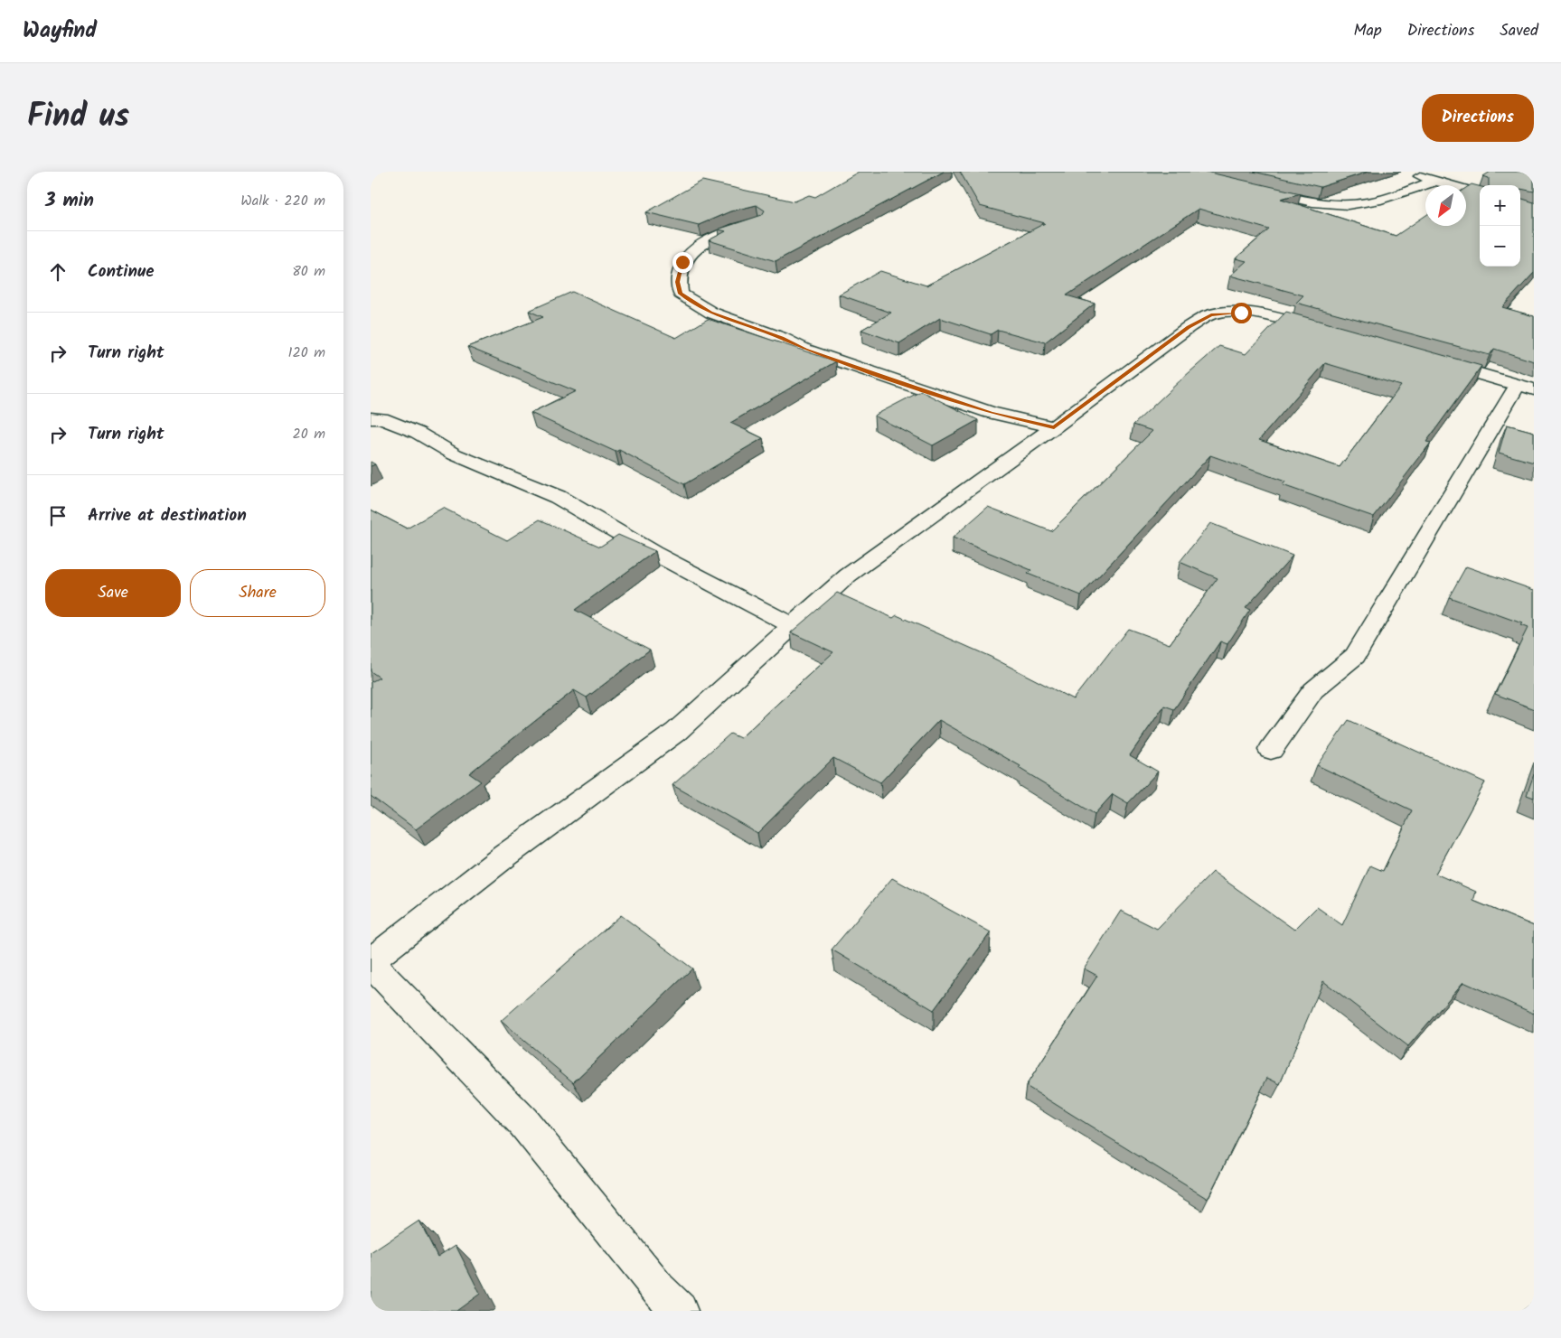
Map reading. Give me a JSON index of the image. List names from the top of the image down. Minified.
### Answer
{"north":"bottom left","page":{"header":"Wayfind","nav":["Map","Directions","Saved"],"title":"Find us","buttons":["Directions",["Save","Share"]],"heading":["3 min","Walk · 220 m"],"map_buttons":["+","−"],"list":[["Continue","80 m"],["Turn right","120 m"],["Turn right","20 m"],"Arrive at destination"]}}
